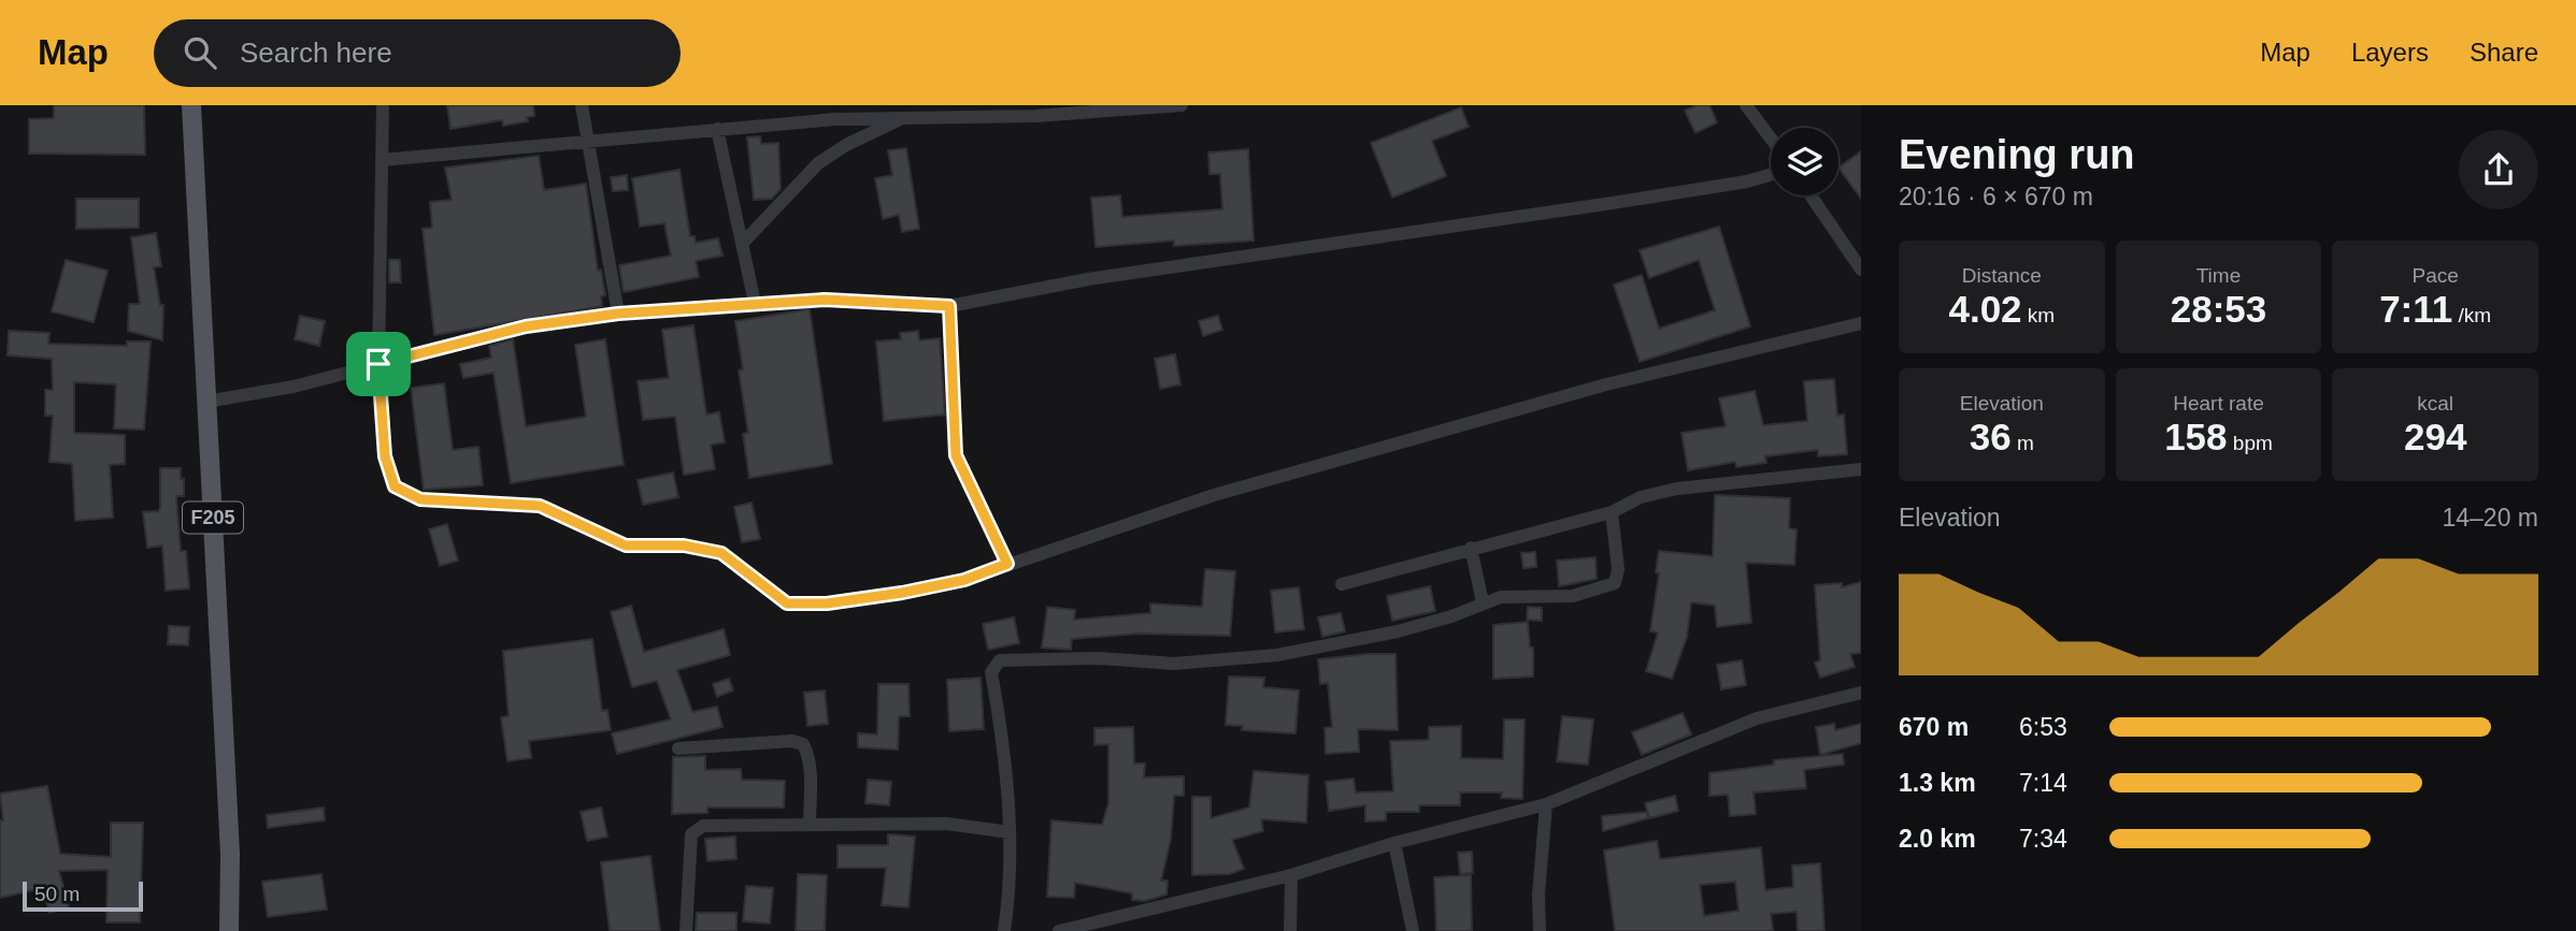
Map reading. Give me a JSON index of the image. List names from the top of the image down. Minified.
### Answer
{"streets":{"main road":["F205"]},"scale_bar":"50 m","page":{"header":"Map","search":"Search here","nav":["Map","Layers","Share"],"heading":["Evening run","20:16 · 6 × 670 m"],"stats":[["Distance","4.02 km"],["Time","28:53"],["Pace","7:11 /km"],["Elevation","36 m"],["Heart rate","158 bpm"],["kcal","294"]],"chart":["Elevation","14–20 m"],"list":[{"name":"670 m","note":"6:53"},{"name":"1.3 km","note":"7:14"},{"name":"2.0 km","note":"7:34"}],"scale":"50 m"}}
